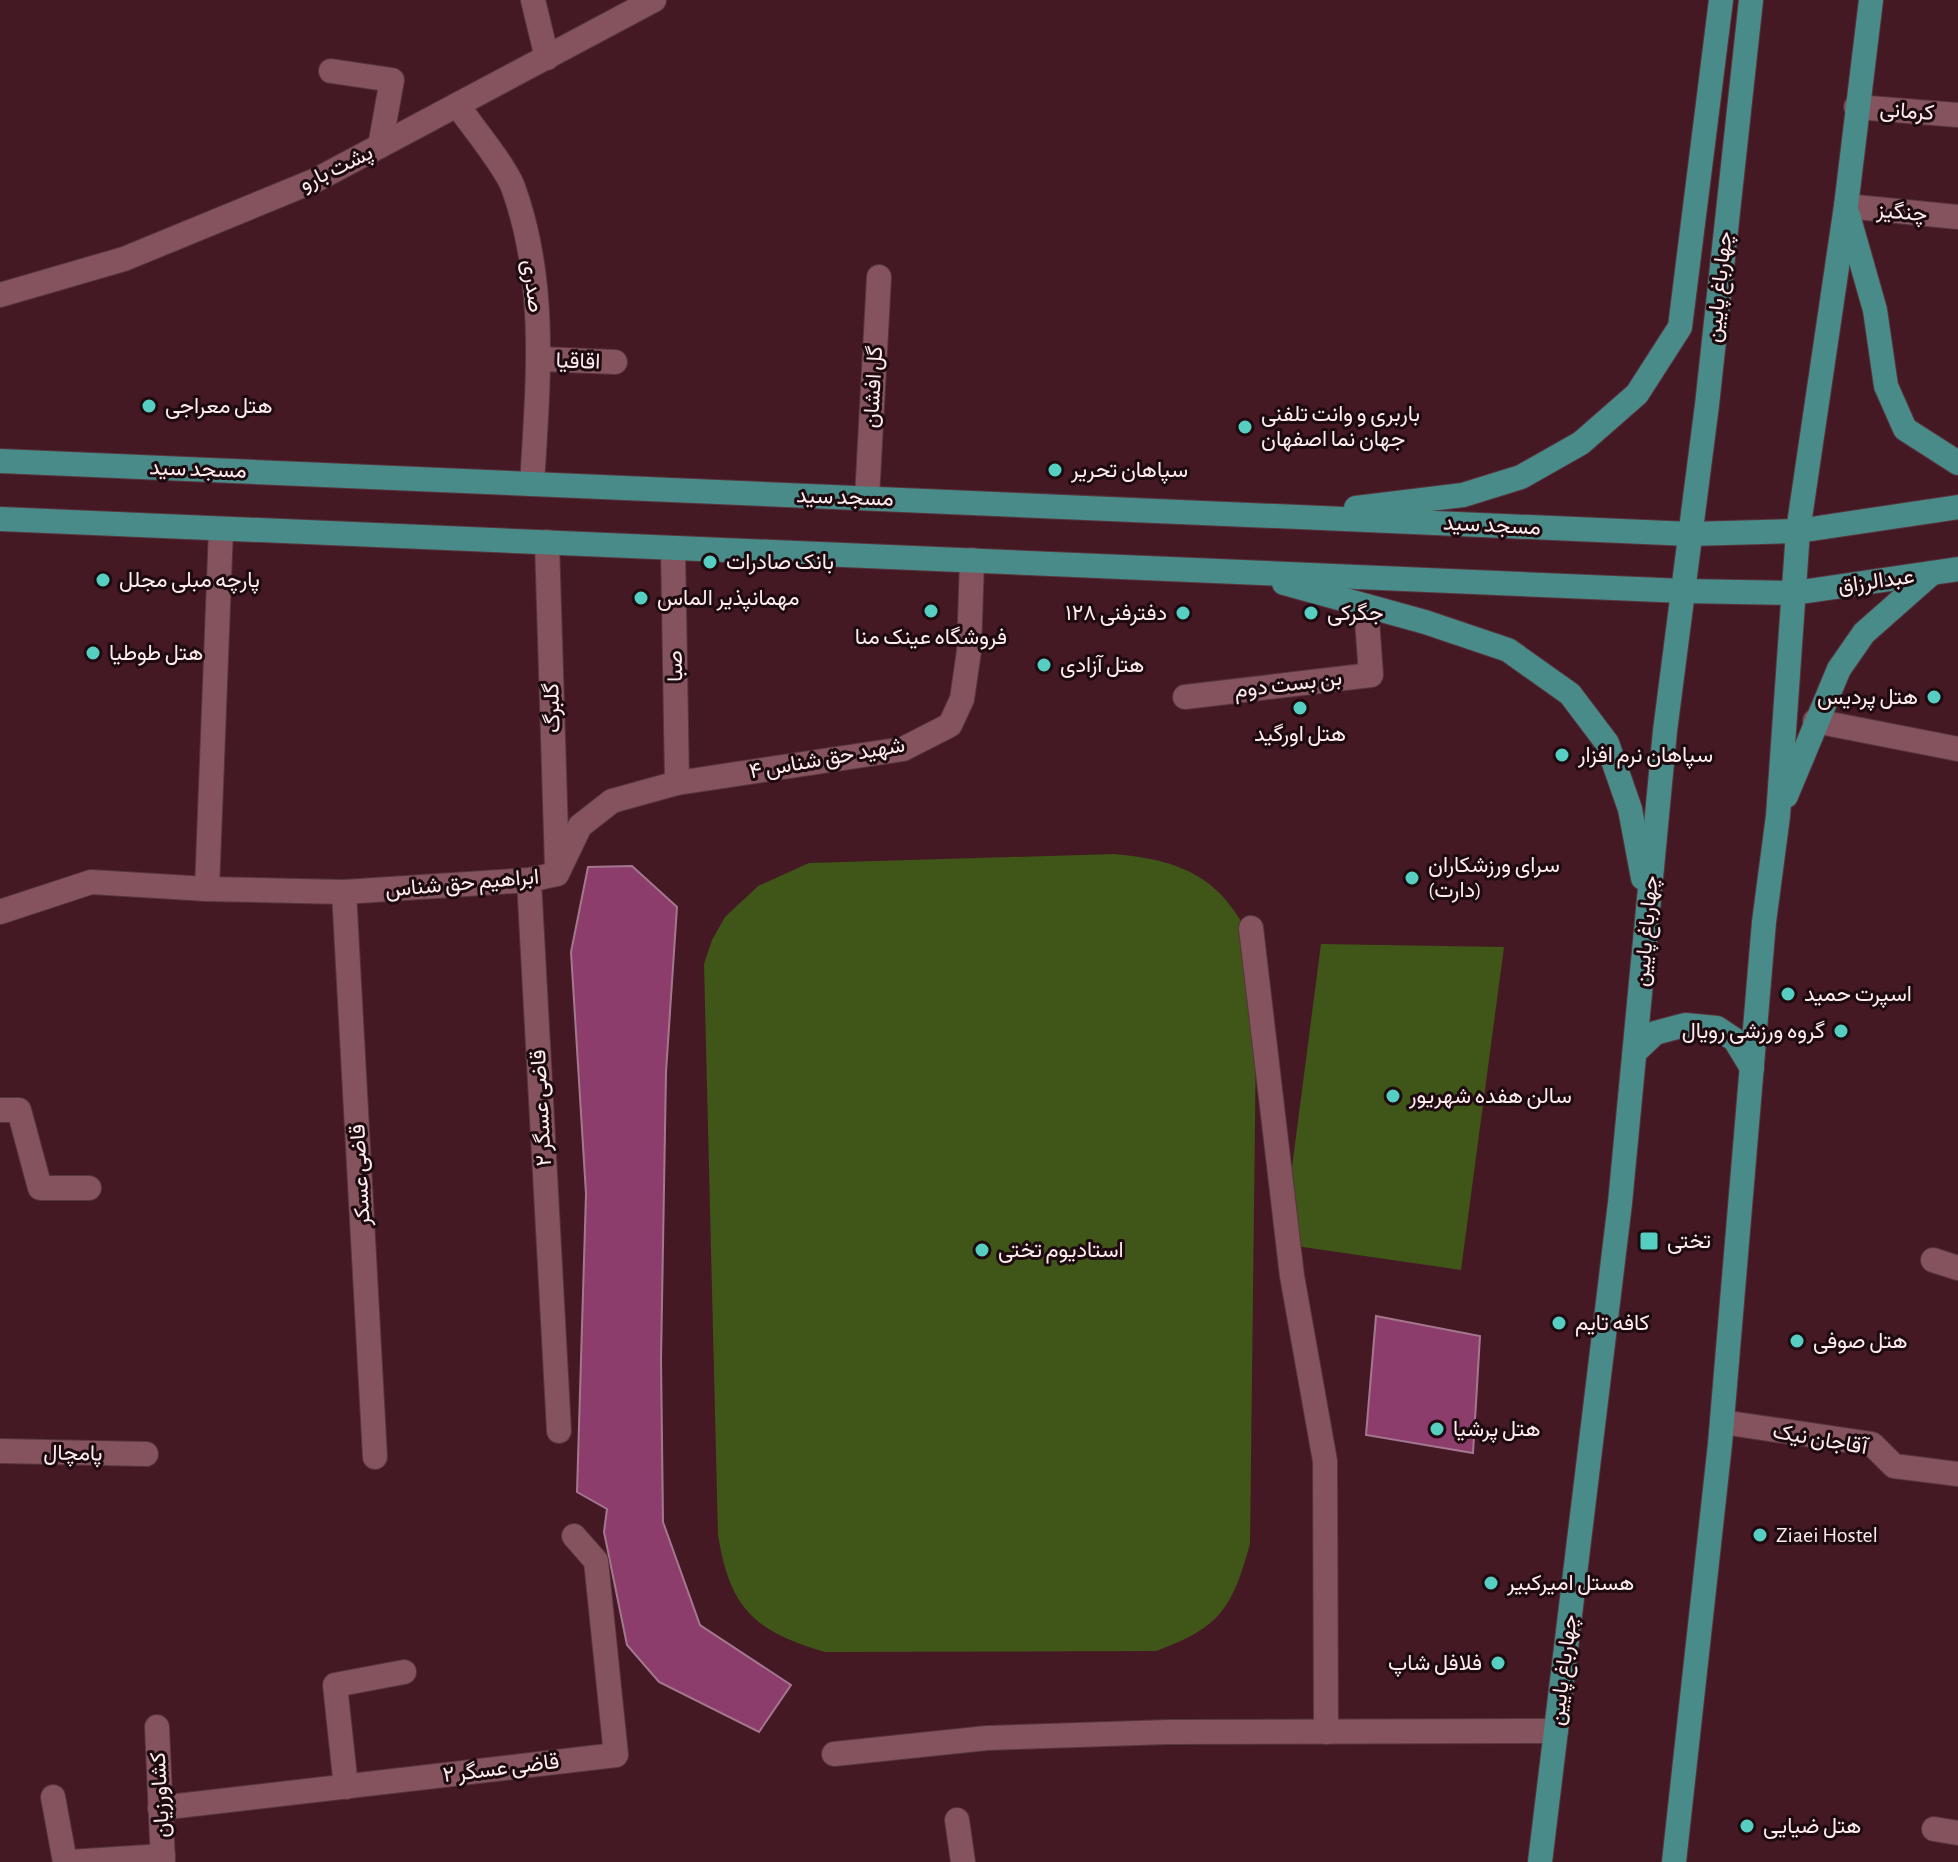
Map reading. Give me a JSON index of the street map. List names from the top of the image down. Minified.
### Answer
{"streets":{"main road":["چهارباغ پایین","مسجد سید","عبدالرزاق"],"street":["کرمانی","پشت بارو","چنگیز","صدری","اقاقیا","گل افشان","صبا","بن بست دوم","گلبرگ","شهید حق شناس ۴","ابراهیم حق شناس","قاضی عسگر ۲","قاضی عسکر","آقاجان نیک","پامچال","کشاورزیان"]},"crossings":[["پشت بارو","صدری"],["صدری","اقاقیا"],["صدری","مسجد سید"],["چهارباغ پایین","مسجد سید"],["چهارباغ پایین","عبدالرزاق"],["گل افشان","مسجد سید"],["صبا","شهید حق شناس ۴"],["صبا","ابراهیم حق شناس"],["گلبرگ","ابراهیم حق شناس"],["شهید حق شناس ۴","ابراهیم حق شناس"],["ابراهیم حق شناس","قاضی عسگر ۲"],["ابراهیم حق شناس","قاضی عسکر"],["قاضی عسگر ۲","کشاورزیان"]],"places":{"other":["هتل معراجی","باربری و وانت تلفنی جهان نما اصفهان","سپاهان تحریر","بانک صادرات","پارچه مبلی مجلل","مهمانپذیر الماس","فروشگاه عینک منا","دفترفنی ۱۲۸","جگرکی","هتل طوطیا","هتل آزادی","هتل پردیس","هتل اورگید","سپاهان نرم افزار","سرای ورزشکاران (دارت)","اسپرت حمید","گروه ورزشی رویال","سالن هفده شهریور","استادیوم تختی","کافه تایم","هتل صوفی","هتل پرشیا","Ziaei Hostel","هستل امیرکبیر","فلافل شاپ","هتل ضیایی"],"transit":["تختی"]}}
